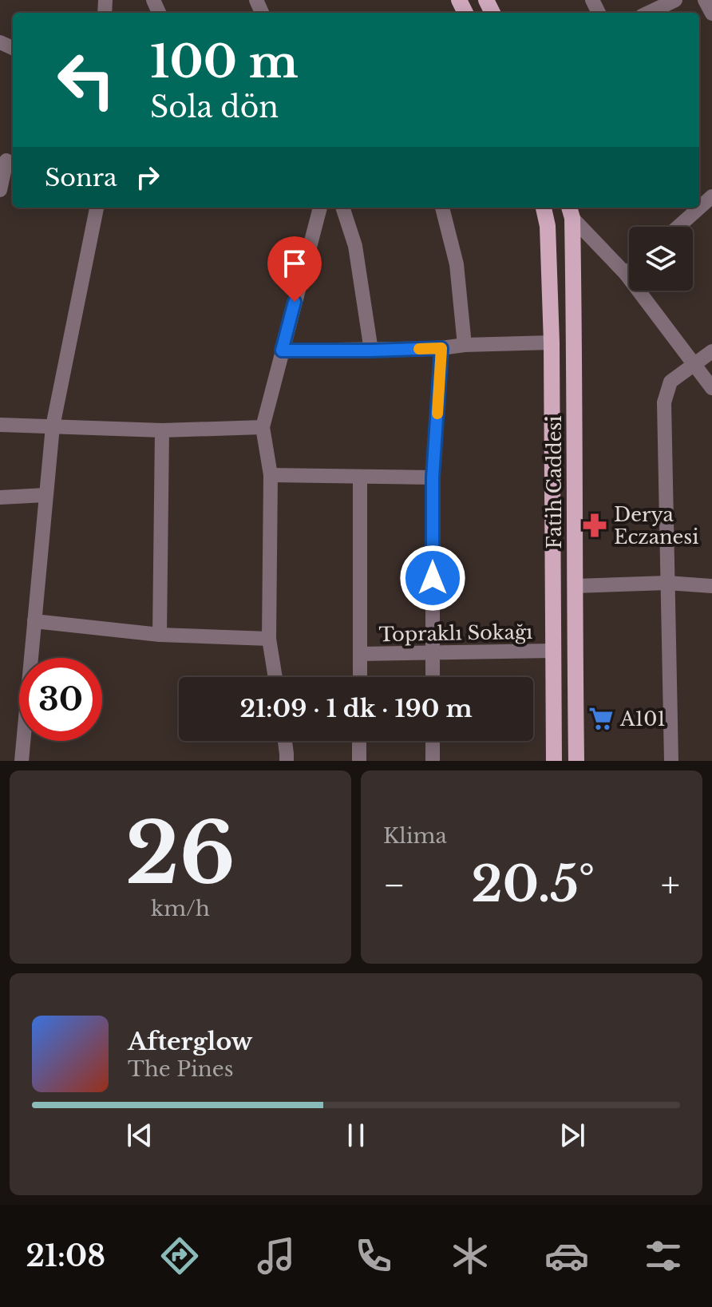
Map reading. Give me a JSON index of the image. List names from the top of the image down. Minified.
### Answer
{"streets":{"main road":["Fatih Caddesi"],"street":["Topraklı Sokağı"]},"places":{"pharmacy":["Derya Eczanesi"],"supermarket":["A101"]},"page":{"turn":["100 m","Sola dön"],"then":"Sonra","limit":"30","trip":"21:09 · 1 dk · 190 m","tile":[["26","km/h"],"Klima"],"heat":["−","20.5°","+"],"song":["Afterglow","The Pines"],"tabs":"21:08"}}
